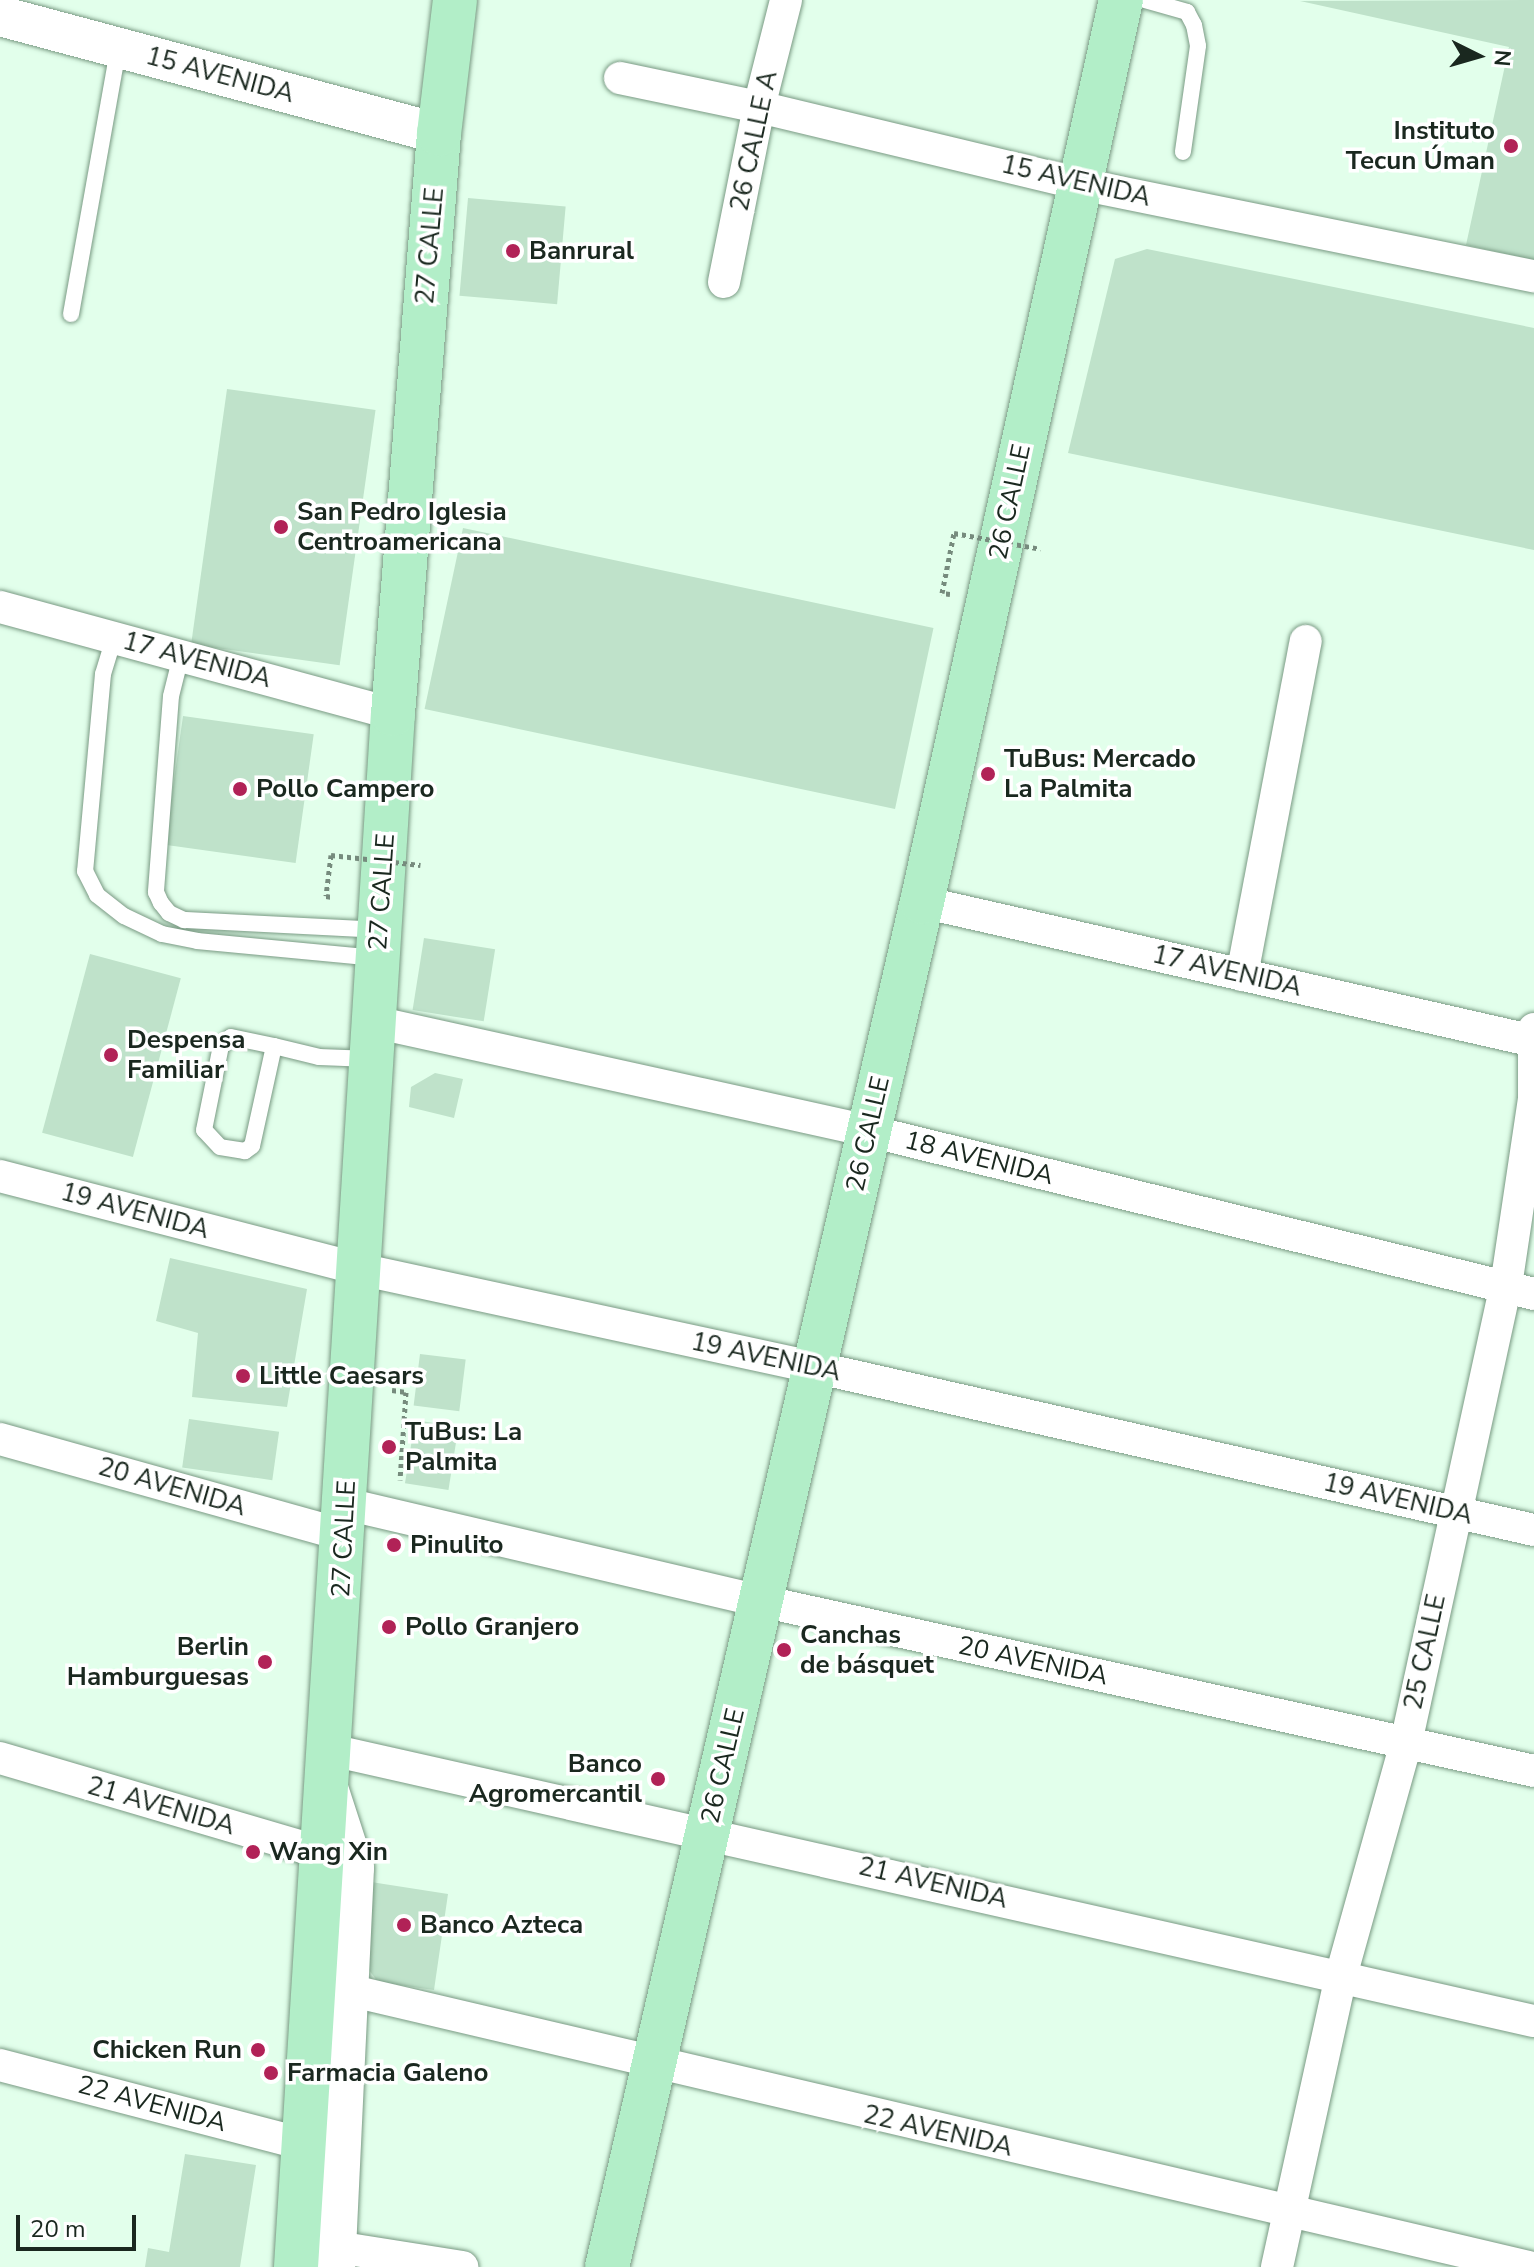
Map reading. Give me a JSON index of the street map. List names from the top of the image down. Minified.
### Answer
{"streets":{"main road":["27 CALLE","26 CALLE"],"street":["15 AVENIDA","26 CALLE A","17 AVENIDA","18 AVENIDA","19 AVENIDA","20 AVENIDA","25 CALLE","21 AVENIDA","22 AVENIDA"]},"crossings":[["15 AVENIDA","26 CALLE A"],["15 AVENIDA","27 CALLE"],["15 AVENIDA","26 CALLE"],["27 CALLE","17 AVENIDA"],["27 CALLE","18 AVENIDA"],["27 CALLE","19 AVENIDA"],["27 CALLE","20 AVENIDA"],["27 CALLE","21 AVENIDA"],["27 CALLE","22 AVENIDA"],["26 CALLE","17 AVENIDA"],["26 CALLE","18 AVENIDA"],["26 CALLE","19 AVENIDA"],["26 CALLE","20 AVENIDA"],["26 CALLE","21 AVENIDA"],["26 CALLE","22 AVENIDA"],["17 AVENIDA","25 CALLE"],["18 AVENIDA","25 CALLE"],["19 AVENIDA","25 CALLE"],["20 AVENIDA","25 CALLE"],["25 CALLE","21 AVENIDA"],["25 CALLE","22 AVENIDA"]],"places":["Instituto Tecun Úman","Banrural","San Pedro Iglesia Centroamericana","TuBus: Mercado La Palmita","Pollo Campero","Despensa Familiar","Little Caesars","TuBus: La Palmita","Pinulito","Pollo Granjero","Canchas de básquet","Berlin Hamburguesas","Banco Agromercantil","Wang Xin","Banco Azteca","Chicken Run","Farmacia Galeno"],"scale_bar":"20 m","north":"right"}
